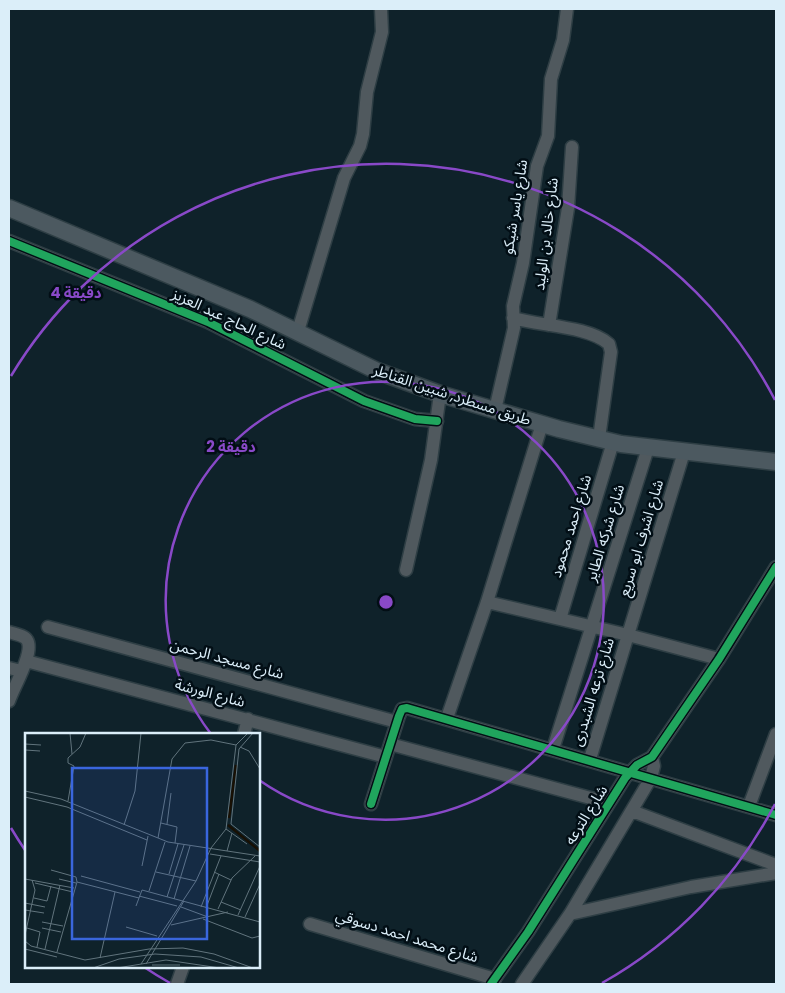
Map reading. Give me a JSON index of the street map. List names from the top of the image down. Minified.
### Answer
{"streets":{"main road":["طريق مسطرد, شبين القناطر"],"street":["شارع ياسر شيكو","شارع خالد بن الوليد","شارع الحاج عبد العزيز","شارع احمد محمود","شارع شركه الطاير","شارع اشرف ابو سريع","شارع مسجد الرحمن","شارع ترعه الشبدرى","شارع الورشة","شارع الترعه","شارع محمد احمد دسوقي"]},"crossings":[["شارع ياسر شيكو","طريق مسطرد, شبين القناطر"],["شارع خالد بن الوليد","شارع احمد محمود"],["طريق مسطرد, شبين القناطر","شارع احمد محمود"],["طريق مسطرد, شبين القناطر","شارع شركه الطاير"],["طريق مسطرد, شبين القناطر","شارع اشرف ابو سريع"],["شارع اشرف ابو سريع","شارع ترعه الشبدرى"],["شارع الترعه","شارع محمد احمد دسوقي"]],"rings":["4 دقيقة","2 دقيقة"]}
